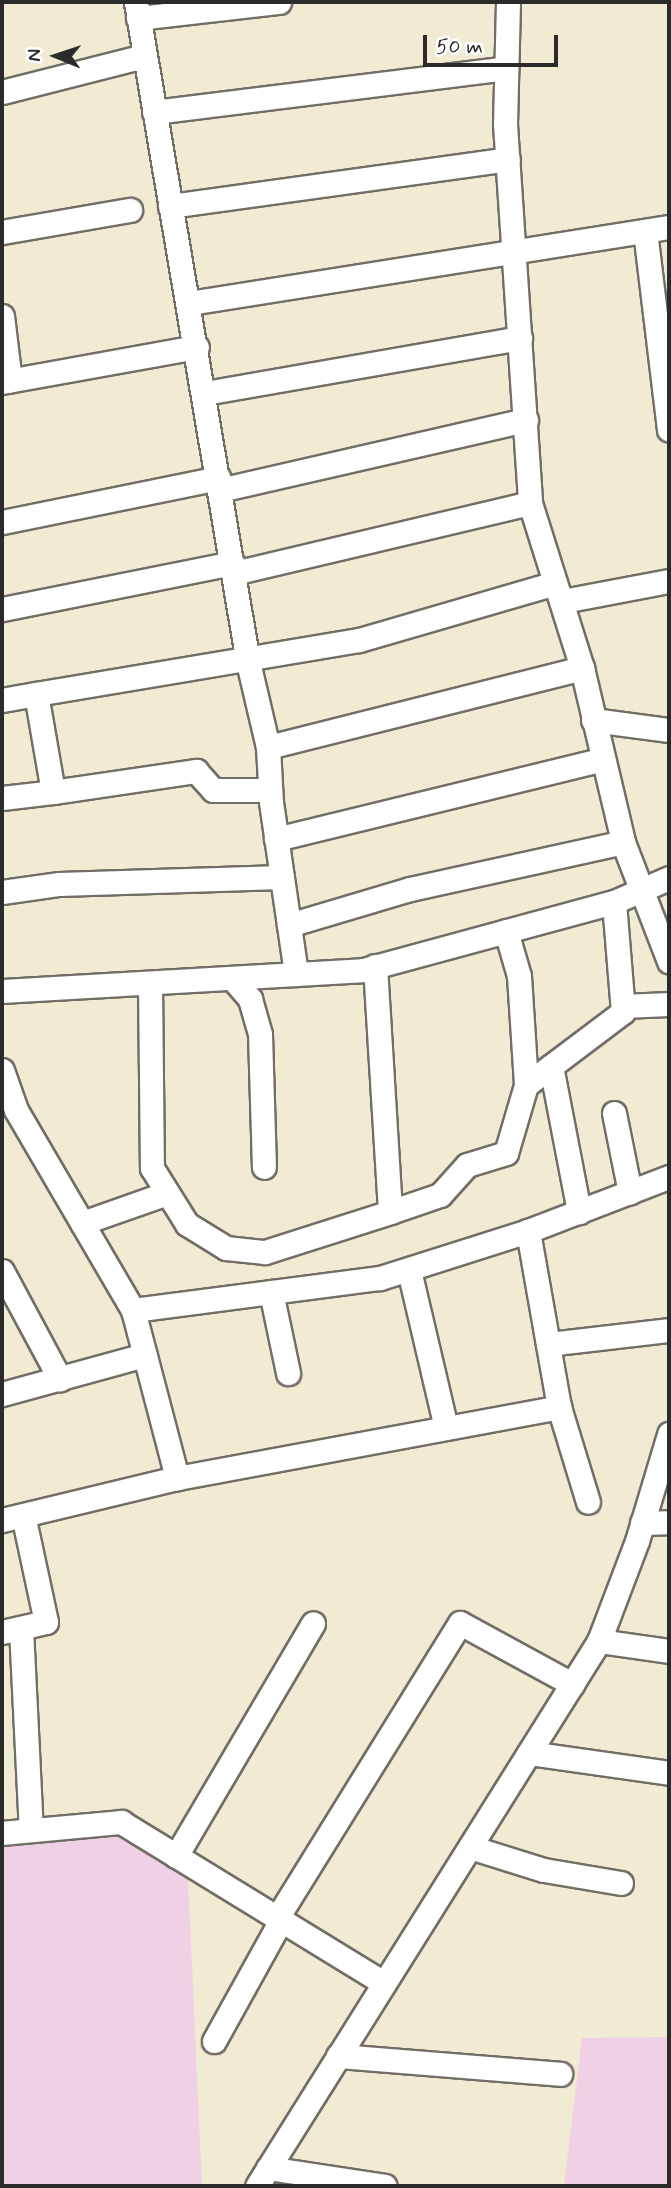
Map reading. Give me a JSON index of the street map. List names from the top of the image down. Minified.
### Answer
{"scale_bar":"50 m","north":"left"}
